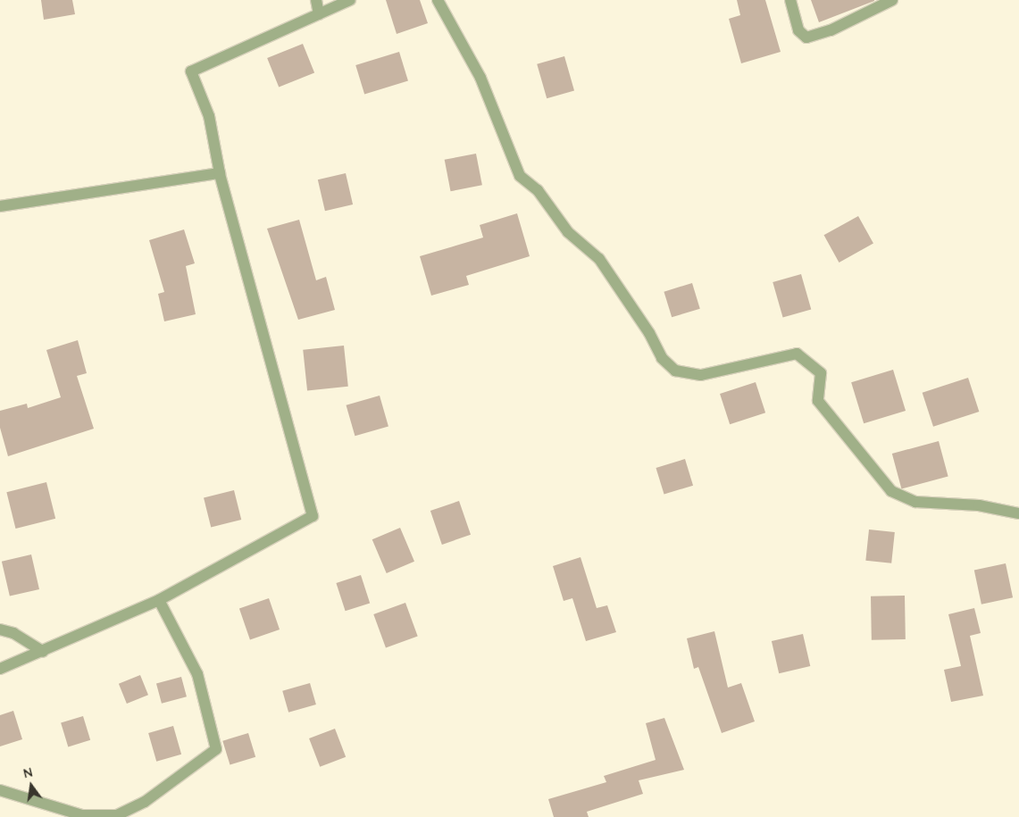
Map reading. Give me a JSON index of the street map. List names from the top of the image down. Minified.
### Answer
{"north":"top"}
